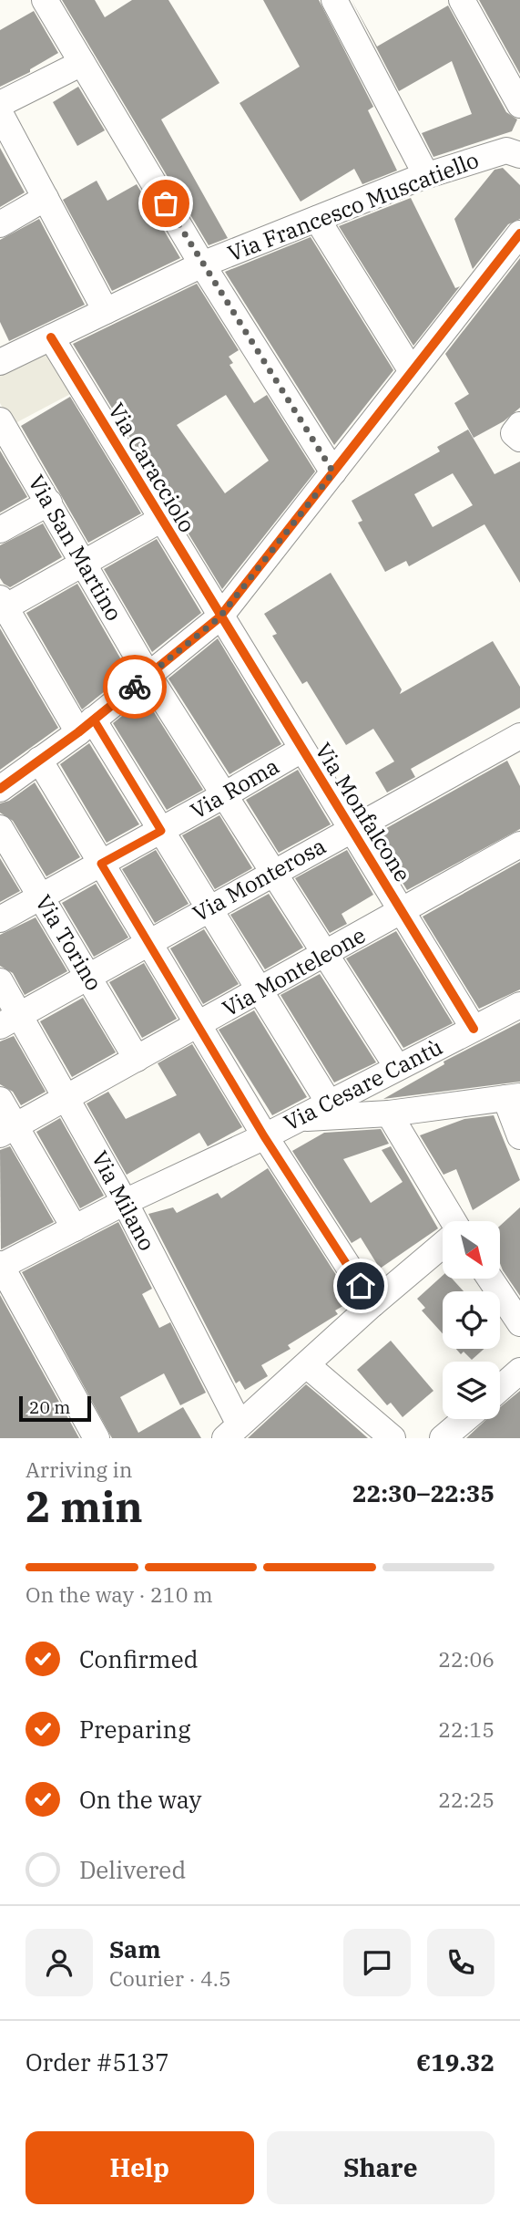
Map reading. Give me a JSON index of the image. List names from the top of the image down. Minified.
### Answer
{"streets":{"street":["Via Francesco Muscatiello","Via Caracciolo","Via San Martino","Via Roma","Via Monfalcone","Via Monterosa","Via Torino","Via Monteleone","Via Cesare Cantù","Via Milano"]},"crossings":[["Via Francesco Muscatiello","Via Caracciolo"],["Via Caracciolo","Via Monfalcone"],["Via San Martino","Via Roma"],["Via San Martino","Via Monterosa"],["Via San Martino","Via Monteleone"],["Via San Martino","Via Cesare Cantù"],["Via Roma","Via Monfalcone"],["Via Roma","Via Torino"],["Via Monfalcone","Via Monterosa"],["Via Monfalcone","Via Monteleone"],["Via Monfalcone","Via Cesare Cantù"],["Via Monterosa","Via Torino"],["Via Monterosa","Via Milano"],["Via Torino","Via Monteleone"],["Via Monteleone","Via Milano"],["Via Cesare Cantù","Via Milano"]],"scale_bar":"20 m","north":"bottom right","page":{"scale":"20 m","heading":["2 min","Arriving in","22:30–22:35"],"panel":["Sam","Courier · 4.5","Order #5137","€19.32"],"bar":"On the way · 210 m","list":[["Confirmed","22:06"],["Preparing","22:15"],["On the way","22:25"],"Delivered"],"buttons":["Help","Share"]}}
